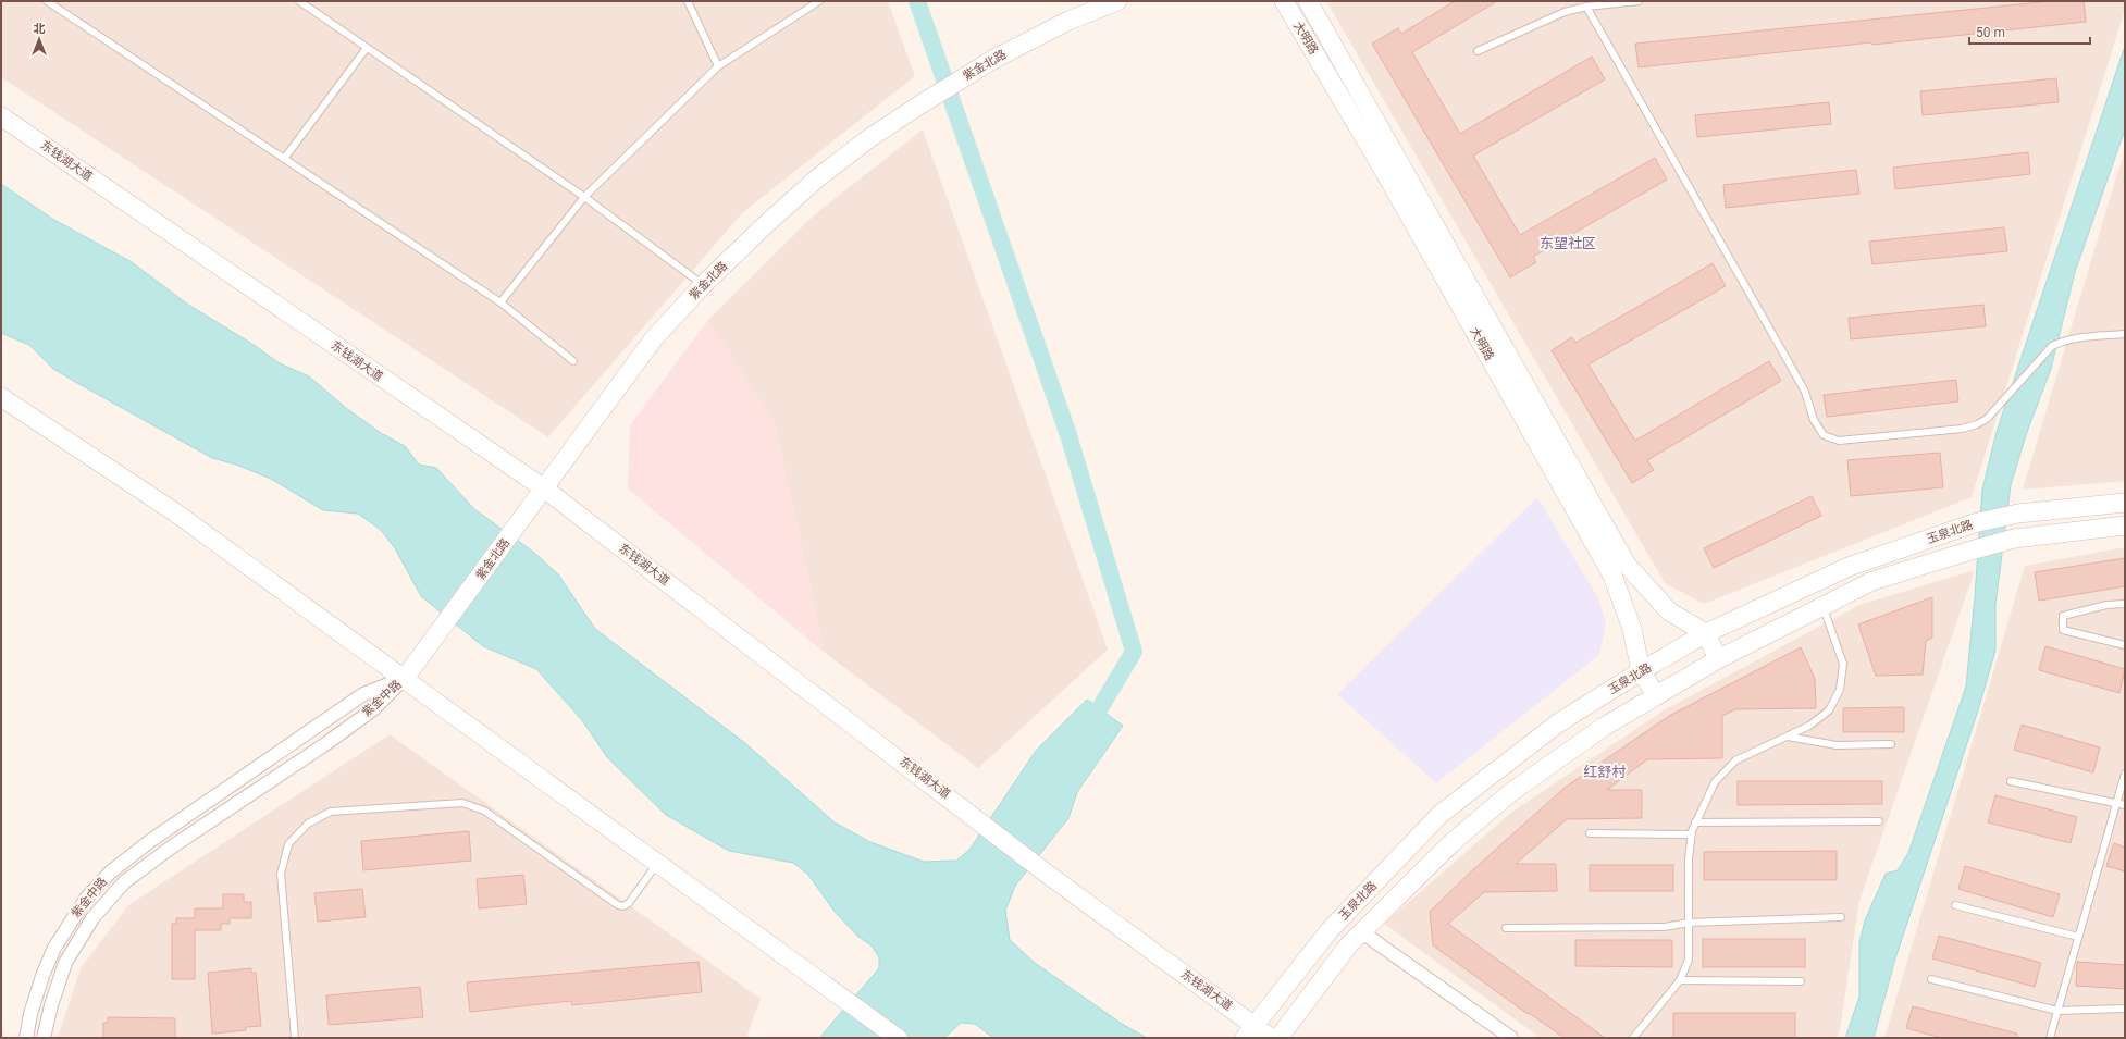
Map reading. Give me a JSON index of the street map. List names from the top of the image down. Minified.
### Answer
{"streets":{"street":["大明路","紫金北路","东钱湖大道","玉泉北路","紫金中路"]},"crossings":[["大明路","玉泉北路"],["紫金北路","东钱湖大道"],["紫金北路","紫金中路"],["东钱湖大道","玉泉北路"]],"districts":["东望社区","红舒村"],"scale_bar":"50 m","north":"top"}
